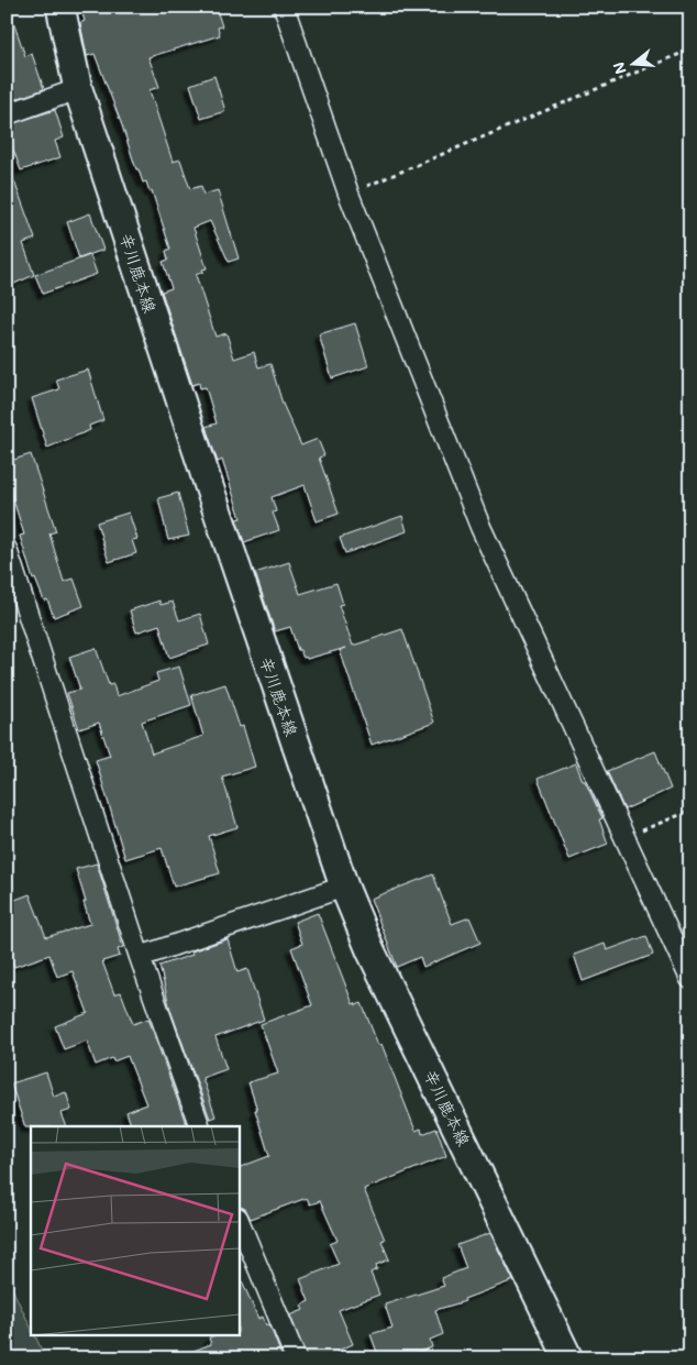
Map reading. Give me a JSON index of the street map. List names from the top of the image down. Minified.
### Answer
{"streets":{"main road":["辛川鹿本線"]},"north":"left"}
